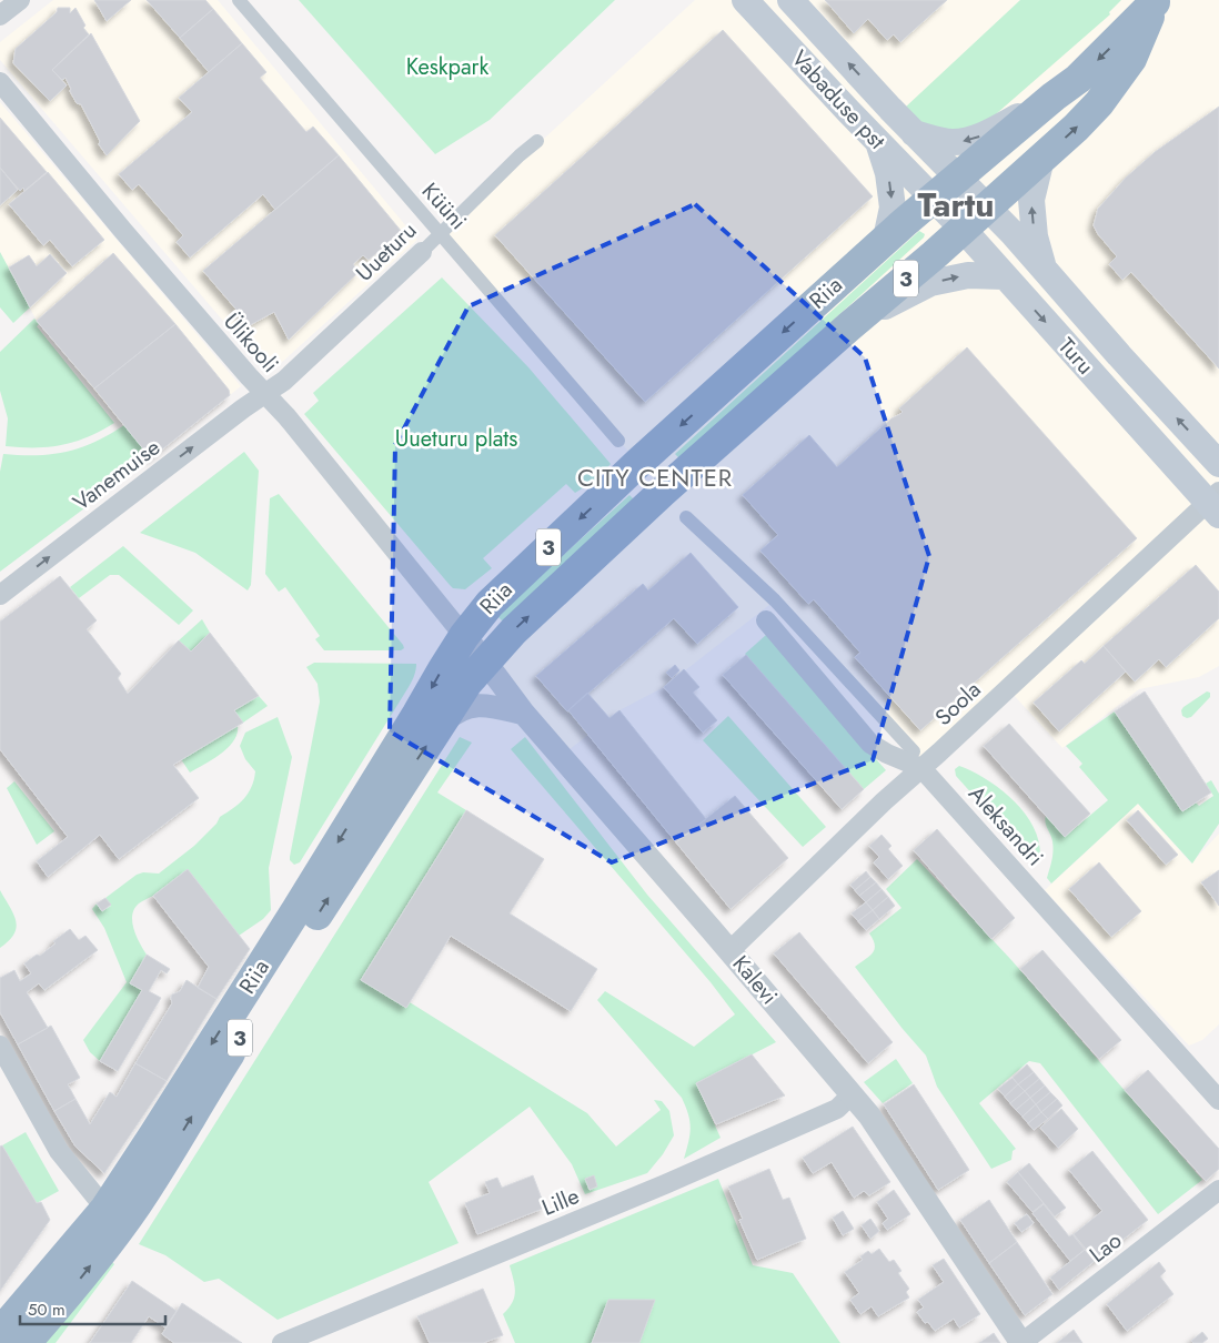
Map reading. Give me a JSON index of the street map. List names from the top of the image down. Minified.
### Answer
{"streets":{"highway":["3","Riia"],"main road":["Vabaduse pst","Turu"],"street":["Küüni","Uueturu","Ülikooli","Vanemuise","Soola","Aleksandri","Kalevi","Lille","Lao"]},"crossings":[["Vabaduse pst","Riia"],["Vabaduse pst","Turu"],["Küüni","Uueturu"],["Uueturu","Ülikooli"],["Uueturu","Vanemuise"],["Riia","Ülikooli"],["Riia","Turu"],["Riia","Kalevi"],["Ülikooli","Vanemuise"],["Ülikooli","Kalevi"],["Turu","Soola"],["Soola","Aleksandri"],["Soola","Kalevi"],["Kalevi","Lille"],["Kalevi","Lao"]],"one_way":["Vanemuise"],"districts":["Tartu","CITY CENTER"],"parks":["Keskpark","Uueturu plats"],"scale_bar":"50 m"}
